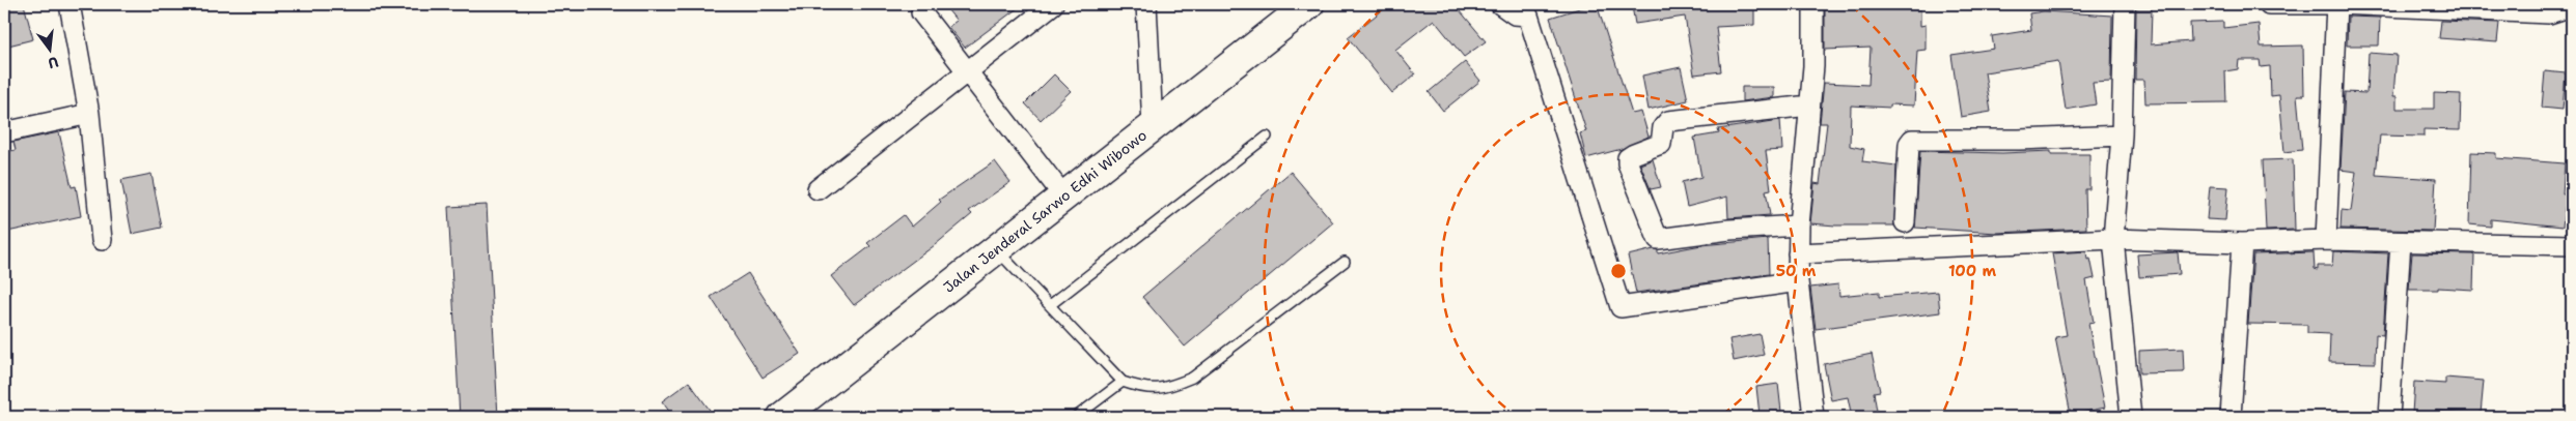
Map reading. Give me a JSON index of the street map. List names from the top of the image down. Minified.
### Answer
{"streets":{"main road":["Jalan Jenderal Sarwo Edhi Wibowo"]},"north":"bottom","rings":["50 m","100 m"]}
